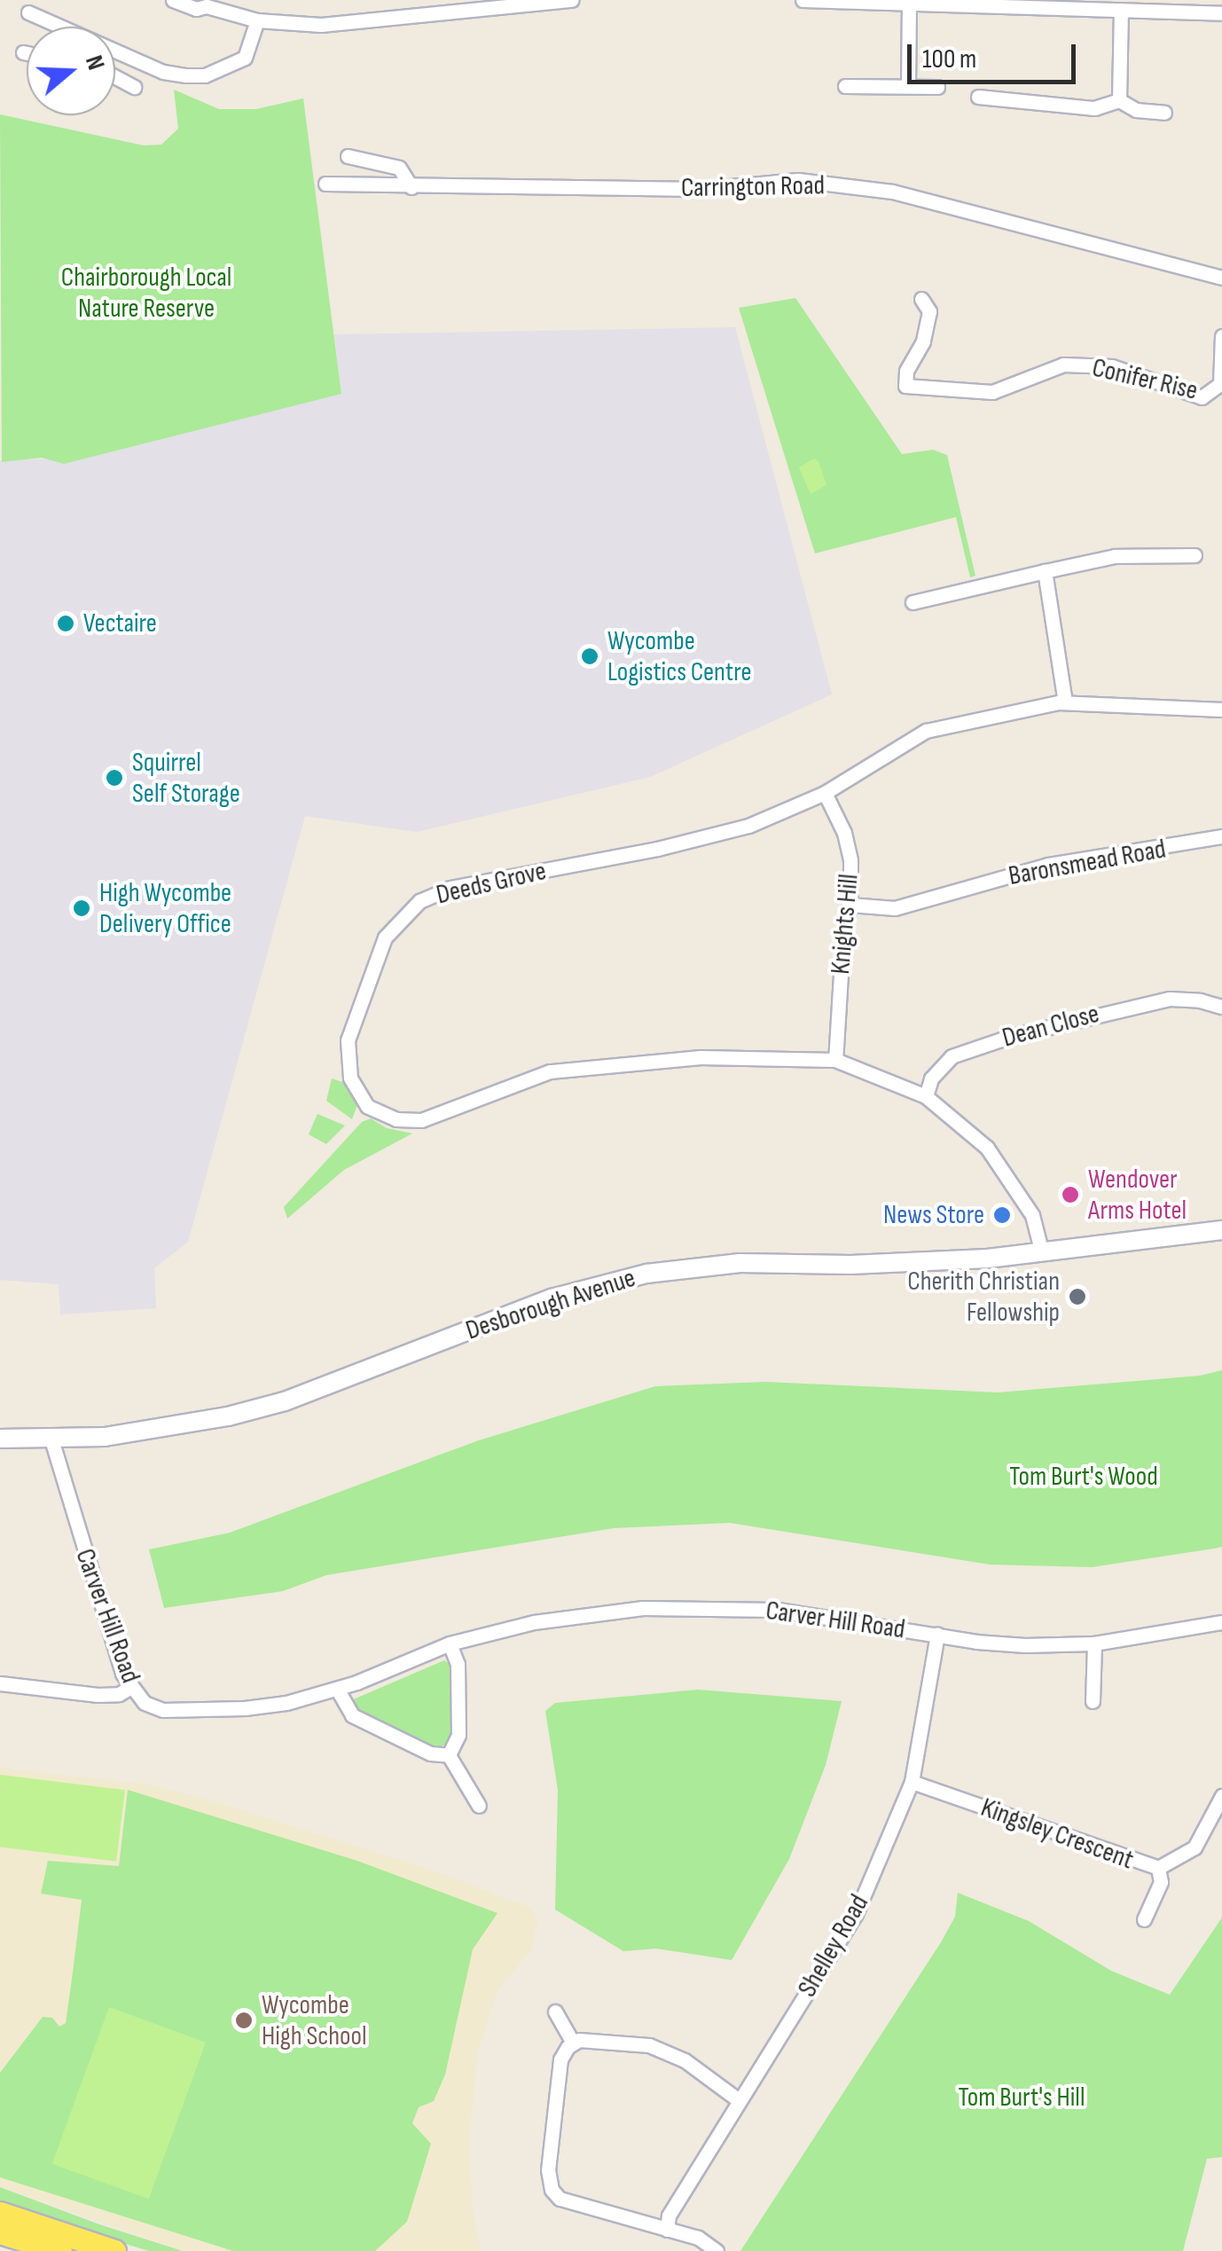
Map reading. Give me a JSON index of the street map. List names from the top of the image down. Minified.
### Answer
{"streets":{"street":["Carrington Road","Conifer Rise","Baronsmead Road","Deeds Grove","Knights Hill","Dean Close","Desborough Avenue","Carver Hill Road","Kingsley Crescent","Shelley Road"]},"crossings":[["Baronsmead Road","Knights Hill"],["Deeds Grove","Knights Hill"],["Deeds Grove","Dean Close"],["Deeds Grove","Desborough Avenue"],["Desborough Avenue","Carver Hill Road"],["Carver Hill Road","Shelley Road"],["Kingsley Crescent","Shelley Road"]],"parks":["Chairborough Local Nature Reserve","Tom Burt's Wood","Tom Burt's Hill"],"places":["Vectaire","Wycombe Logistics Centre","Squirrel Self Storage","High Wycombe Delivery Office","Wendover Arms Hotel","News Store","Cherith Christian Fellowship","Wycombe High School"],"scale_bar":"100 m","north":"right"}
